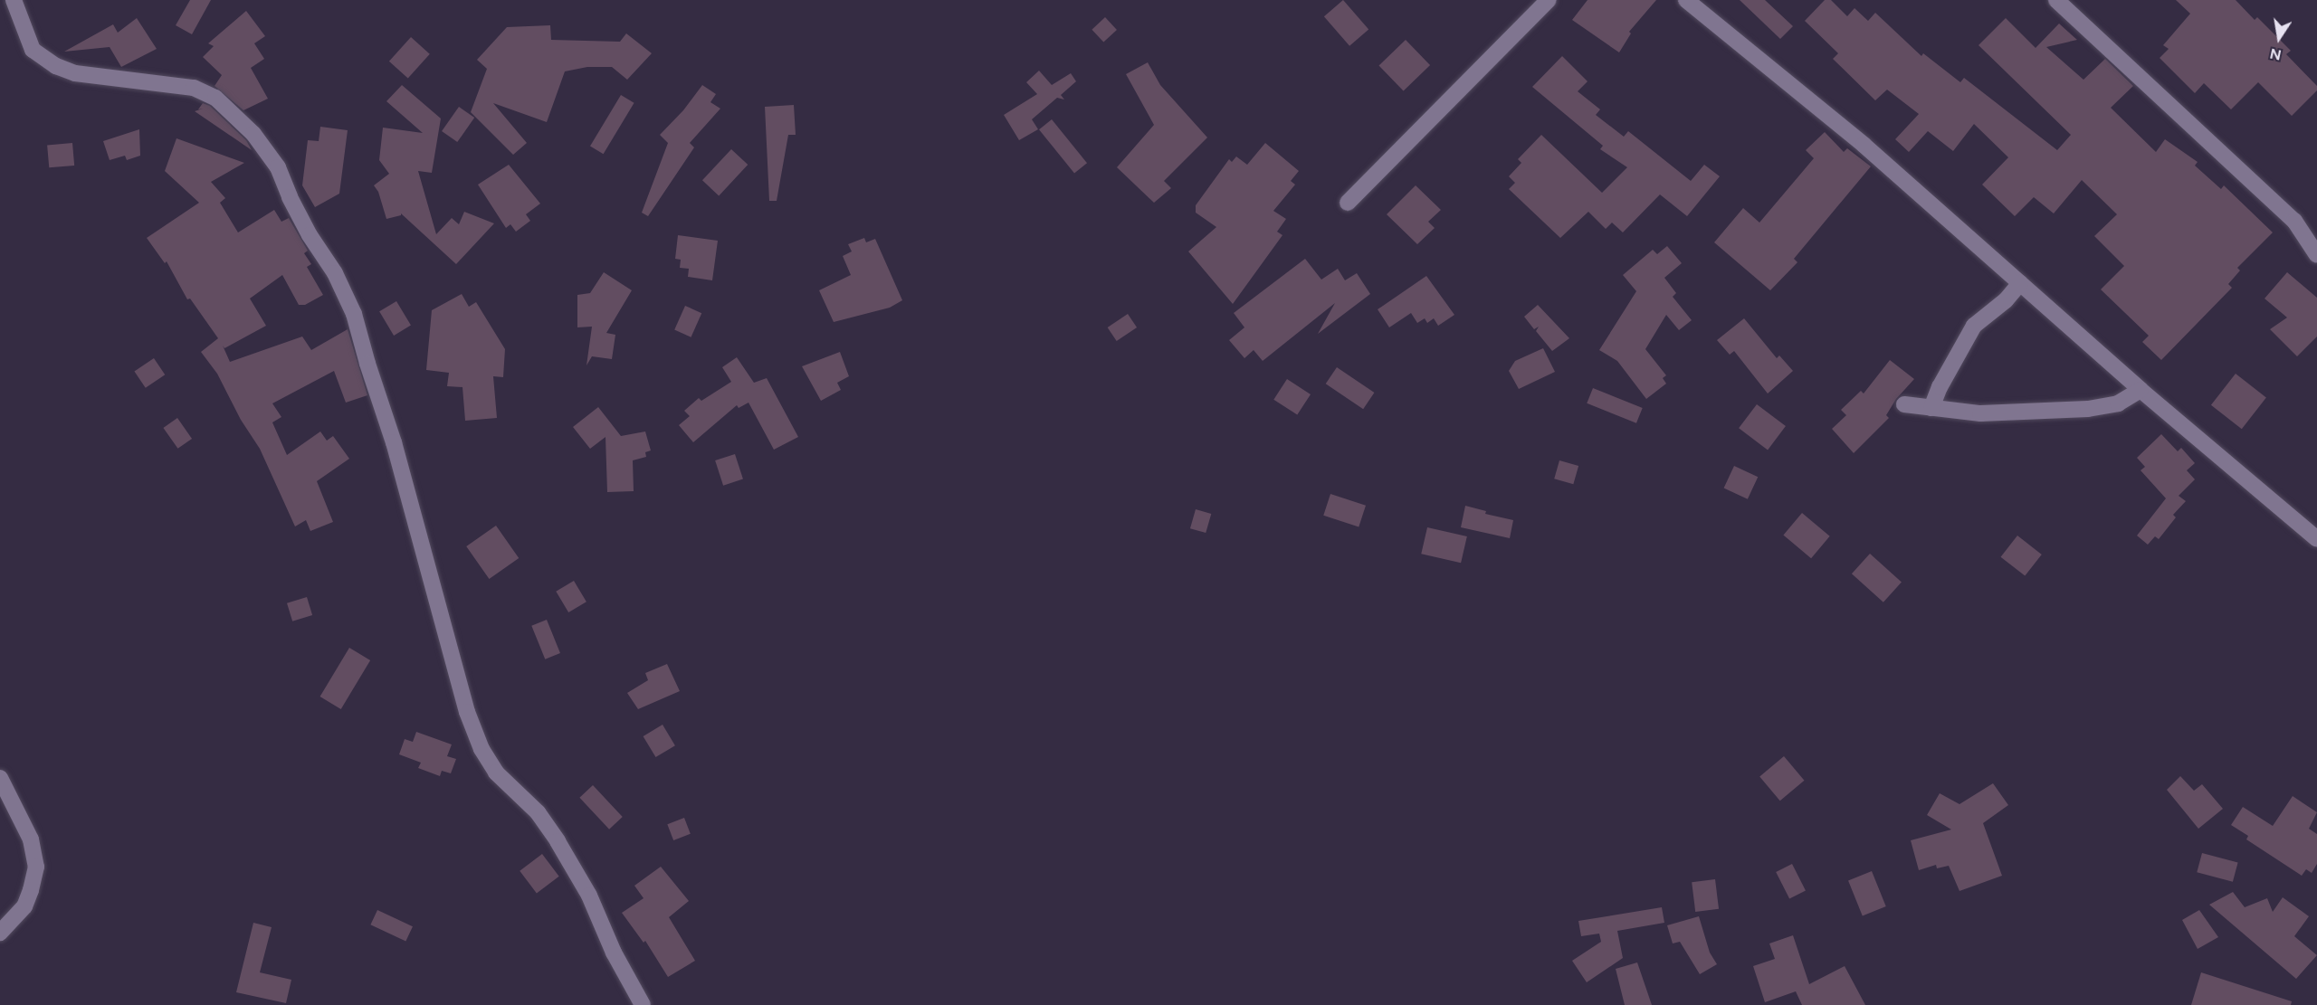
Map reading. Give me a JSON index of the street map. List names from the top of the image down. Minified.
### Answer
{"north":"bottom"}
